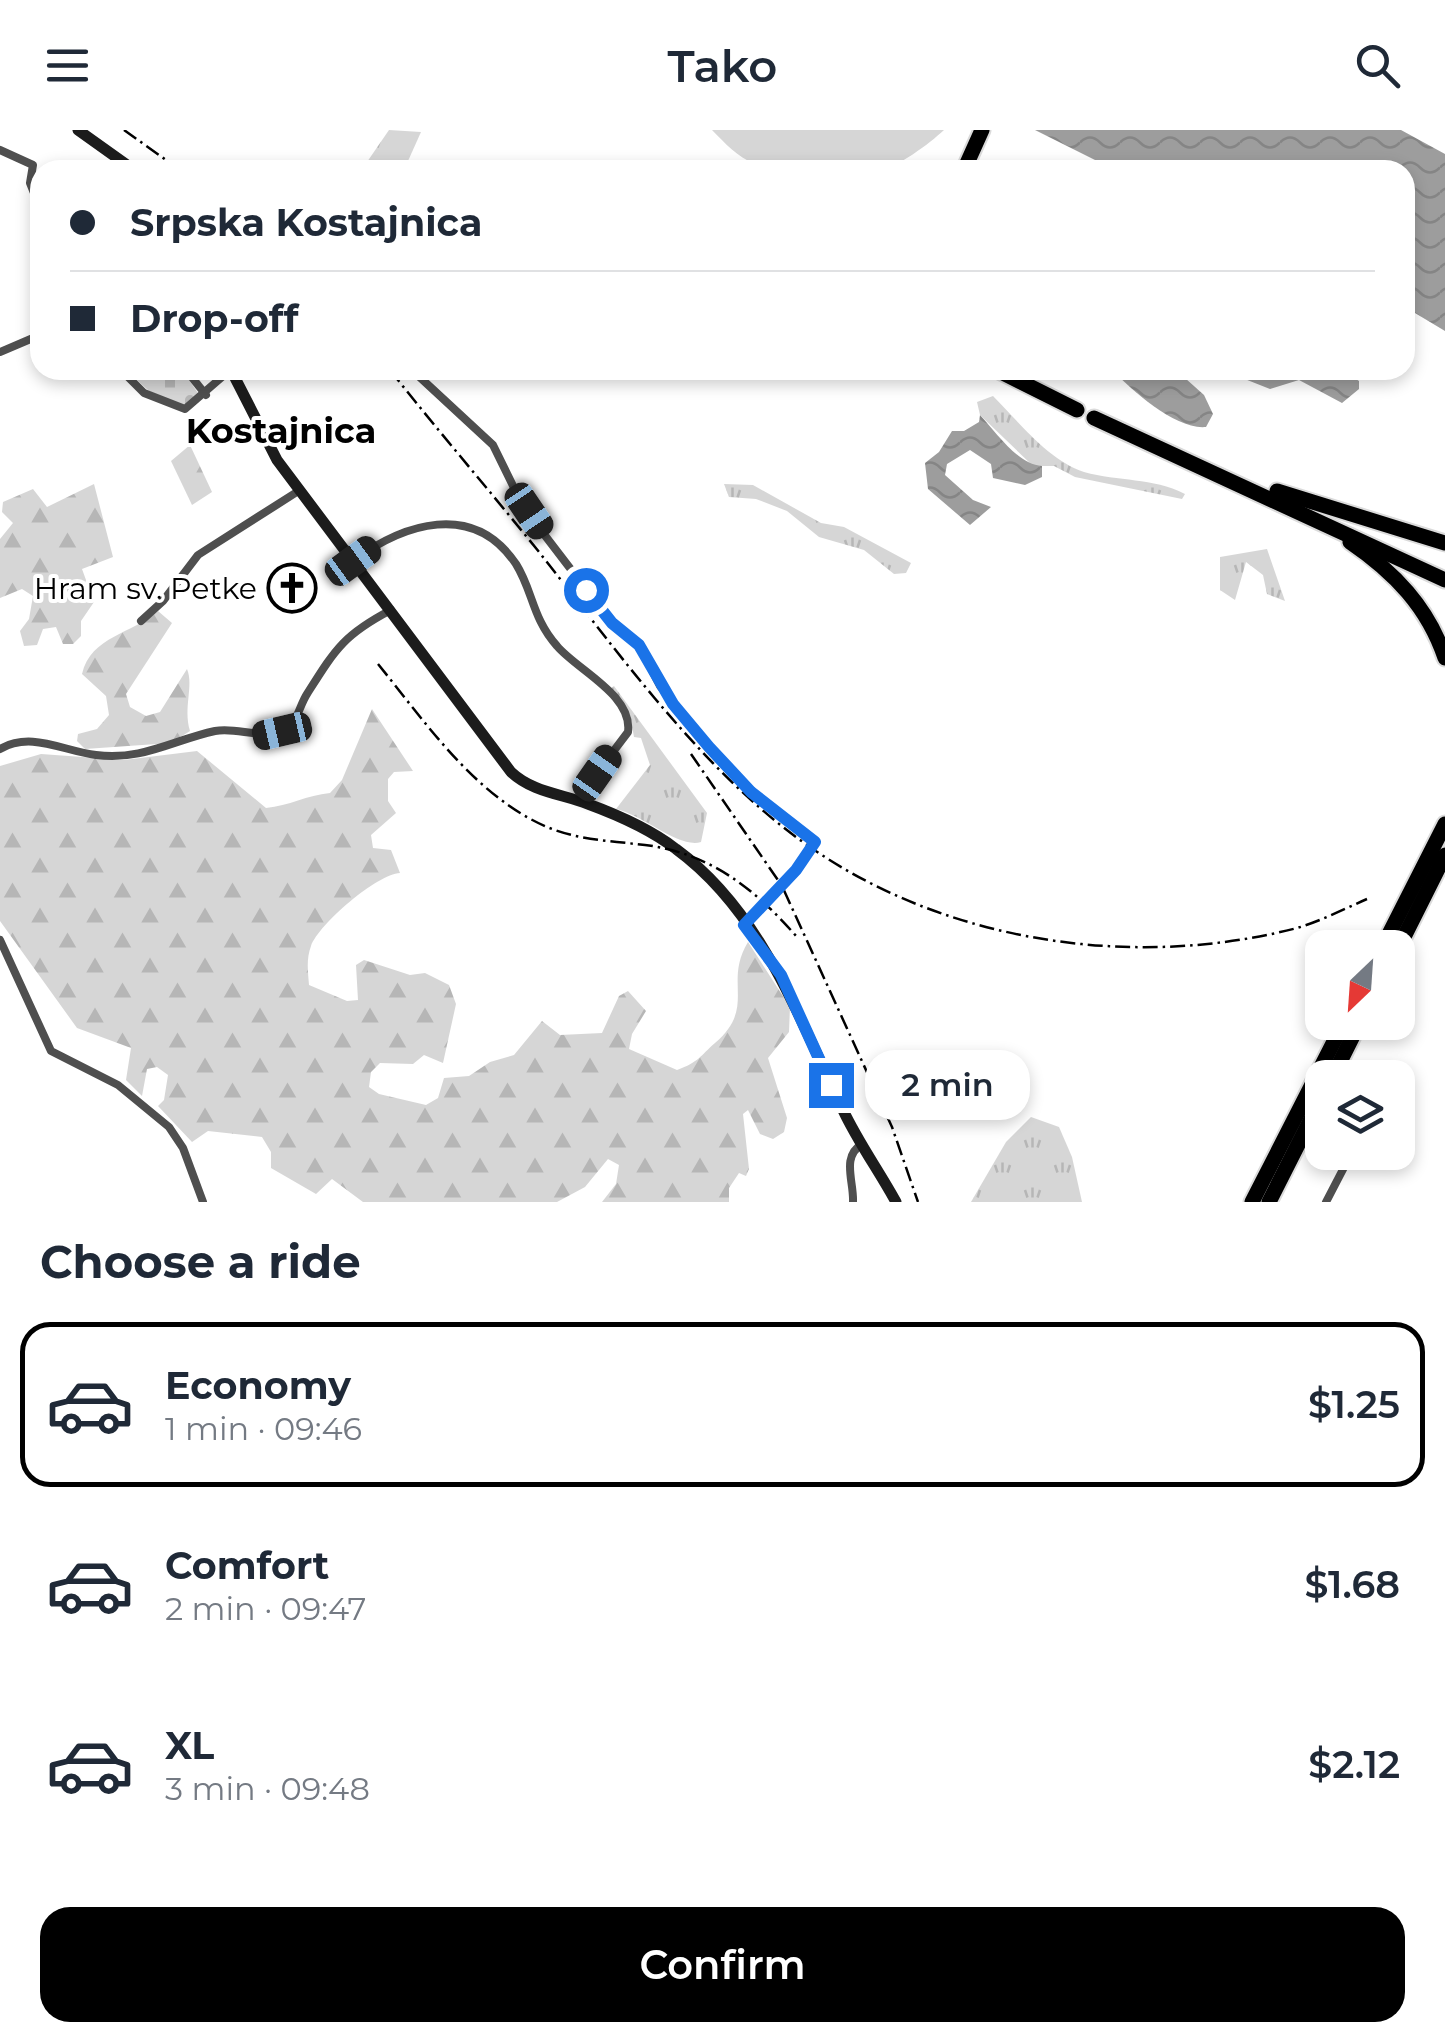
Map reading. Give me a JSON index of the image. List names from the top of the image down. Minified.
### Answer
{"districts":["Kostajnica"],"places":{"church":["Hram sv. Petke"]},"north":"bottom left","page":{"header":"Tako","banner":["Srpska Kostajnica","Drop-off"],"bubble":"2 min","heading":"Choose a ride","list":[{"name":"Economy","note":"1 min · 09:46","value":"$1.25"},{"name":"Comfort","note":"2 min · 09:47","value":"$1.68"},{"name":"XL","note":"3 min · 09:48","value":"$2.12"}],"buttons":"Confirm"}}
